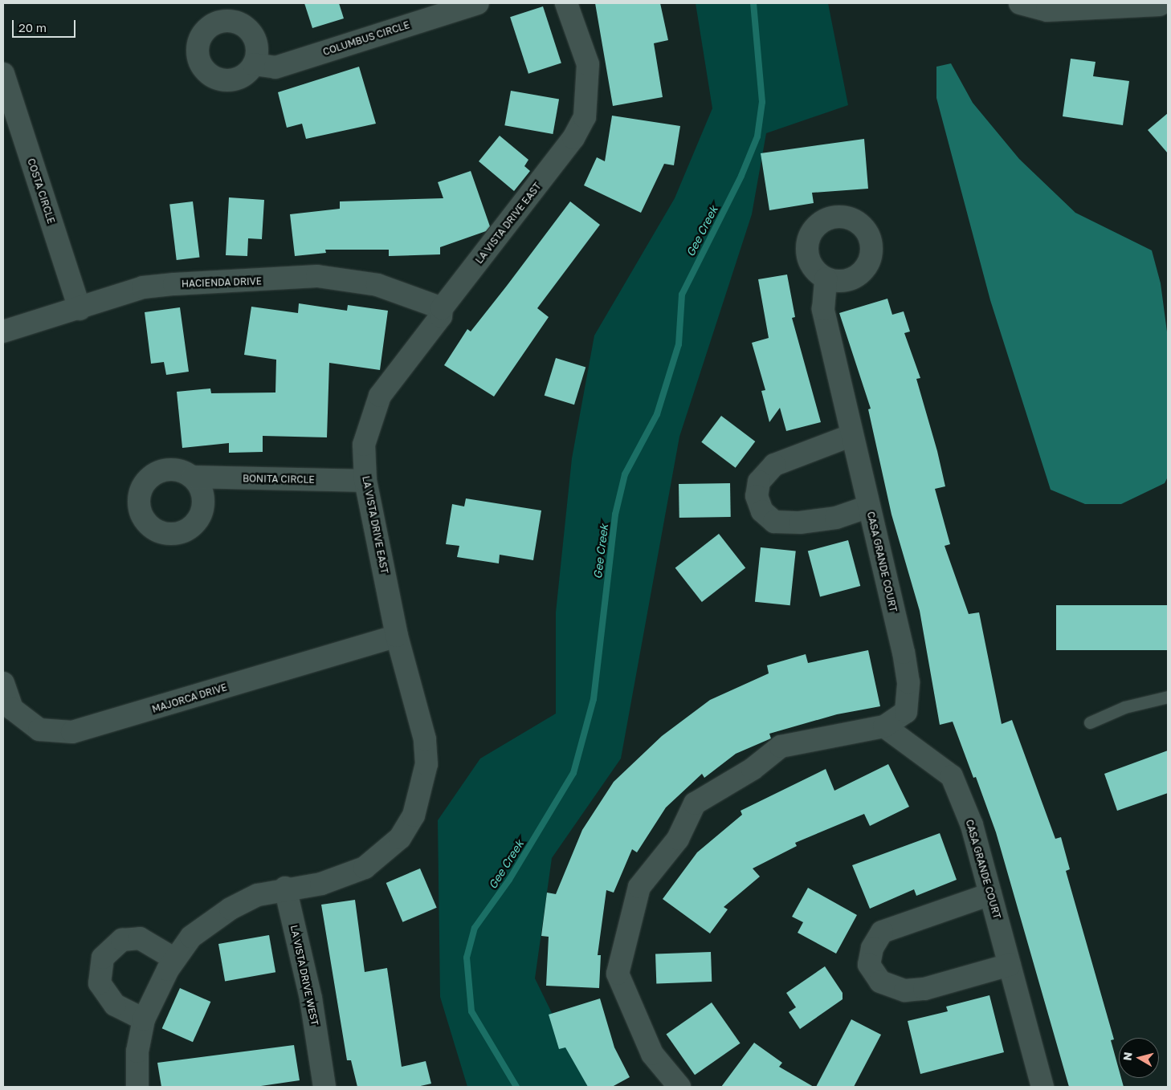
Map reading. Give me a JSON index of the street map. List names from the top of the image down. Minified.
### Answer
{"streets":{"street":["COLUMBUS CIRCLE","COSTA CIRCLE","LA VISTA DRIVE EAST","HACIENDA DRIVE","BONITA CIRCLE","CASA GRANDE COURT","MAJORCA DRIVE","LA VISTA DRIVE WEST"]},"crossings":[["COSTA CIRCLE","HACIENDA DRIVE"],["LA VISTA DRIVE EAST","HACIENDA DRIVE"],["LA VISTA DRIVE EAST","BONITA CIRCLE"],["LA VISTA DRIVE EAST","MAJORCA DRIVE"],["LA VISTA DRIVE EAST","LA VISTA DRIVE WEST"]],"water":["Gee Creek"],"scale_bar":"20 m","north":"left"}
